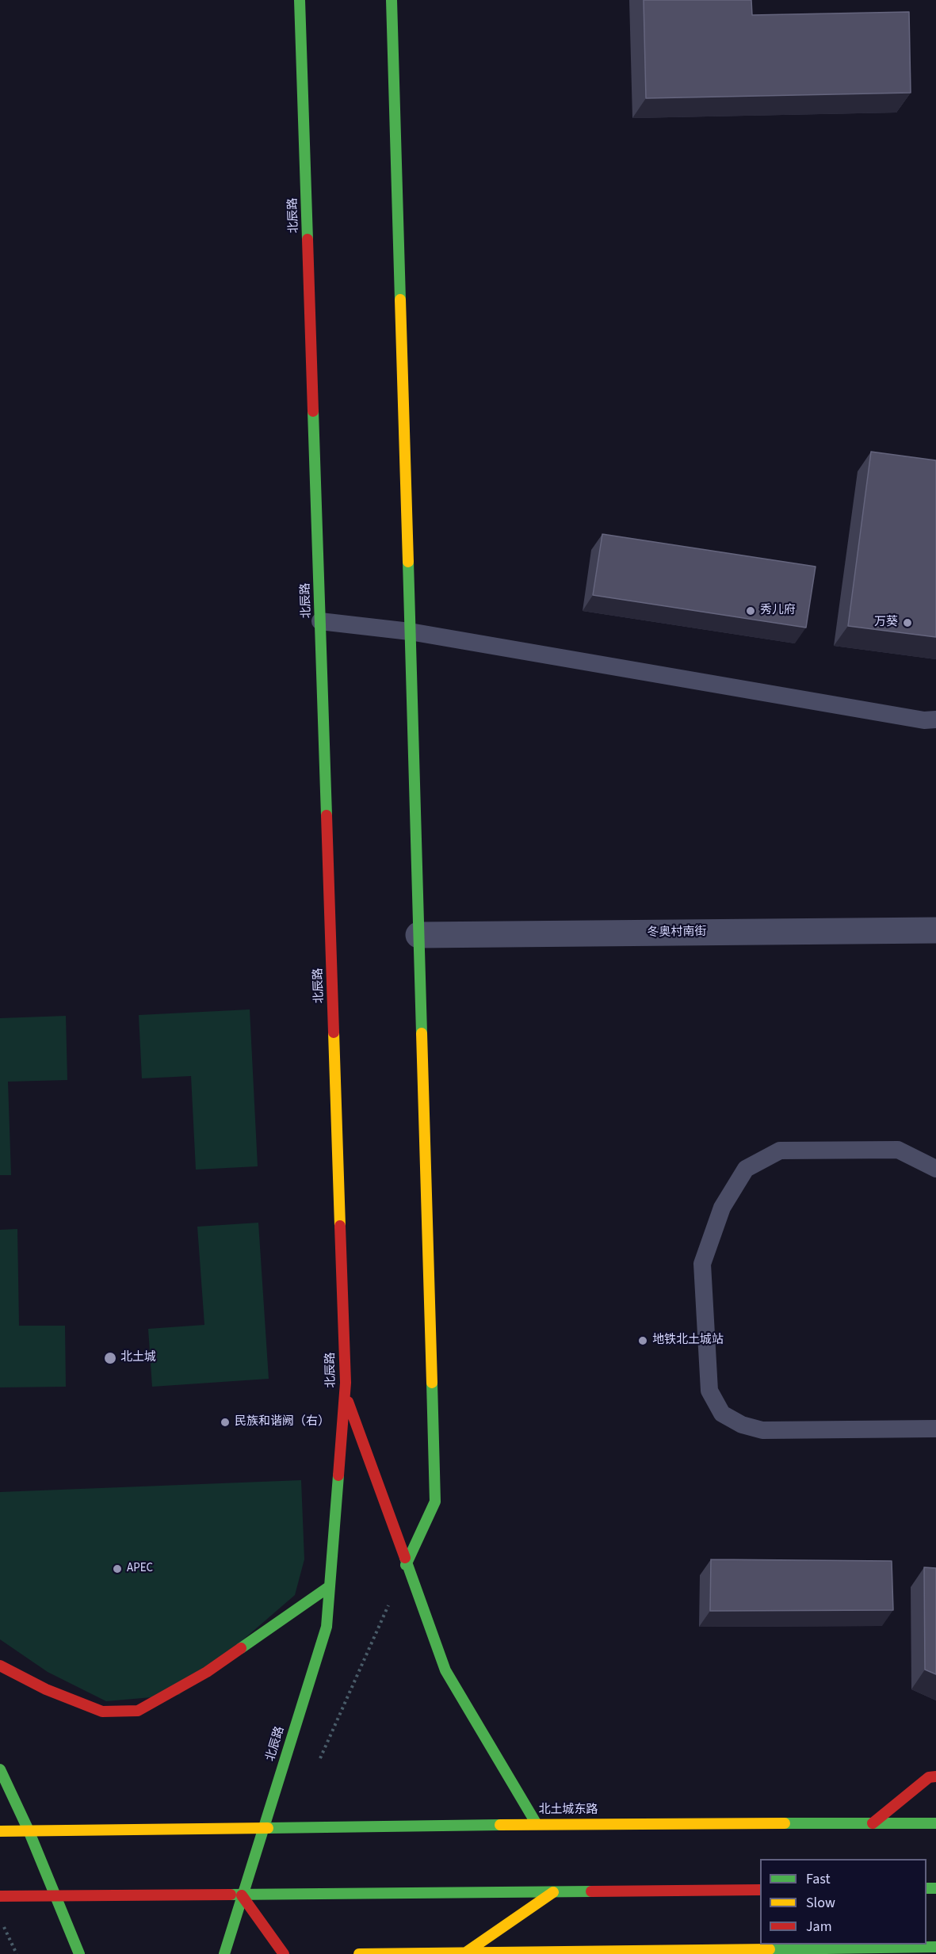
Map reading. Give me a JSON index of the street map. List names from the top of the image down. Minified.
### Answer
{"streets":{"main road":["北辰路","北土城东路"],"street":["冬奥村南街"]},"crossings":[["北辰路","北土城东路"]],"places":["秀儿府","万葵","地铁北土城站","北土城","民族和谐阙（右）","APEC"],"legend":["Fast","Slow","Jam"]}
